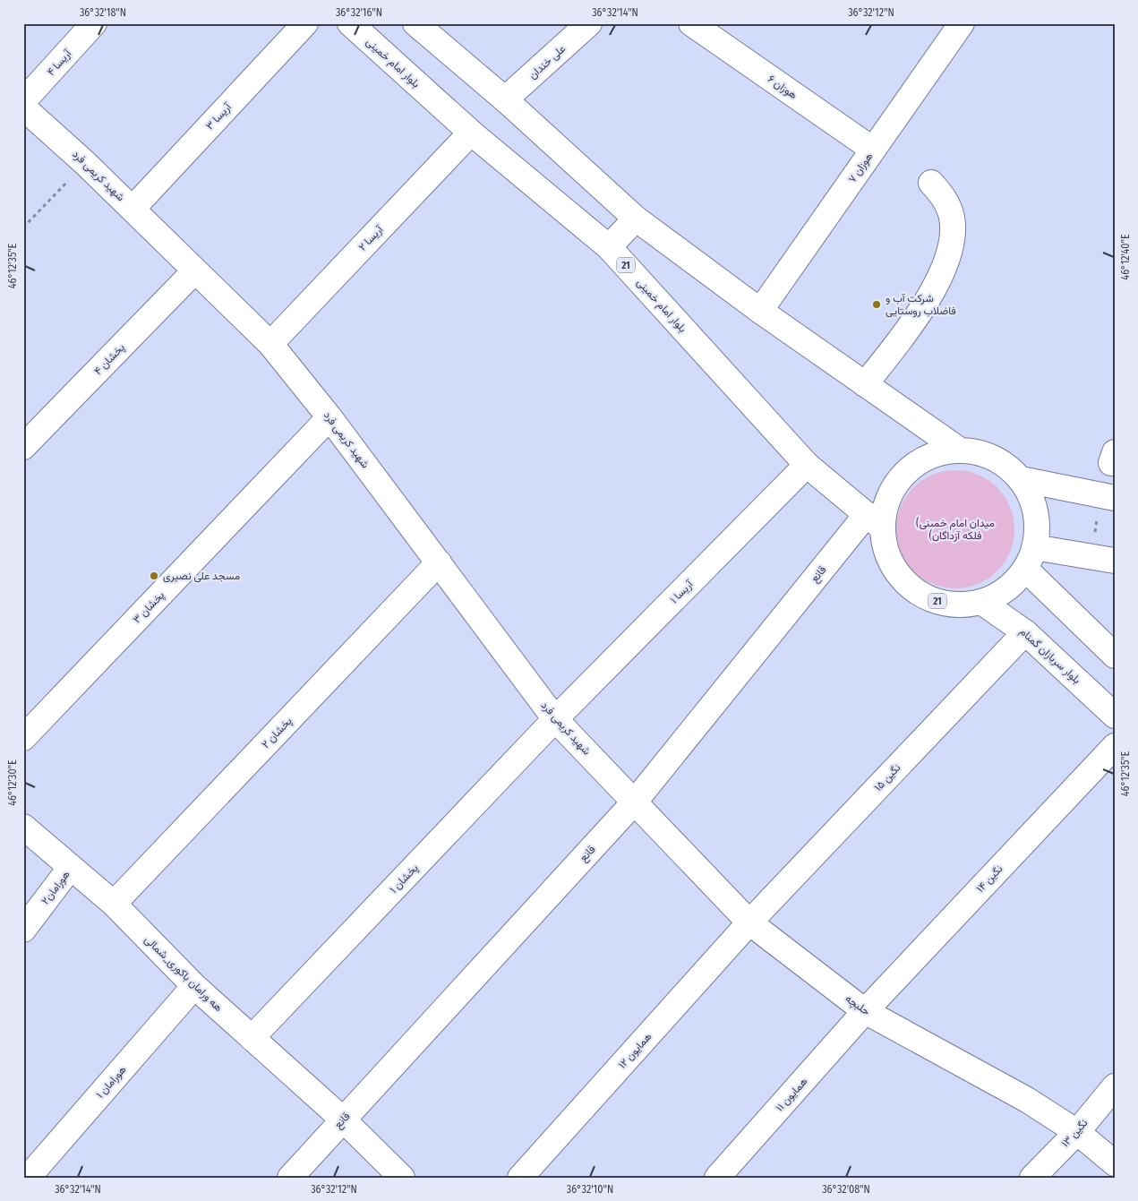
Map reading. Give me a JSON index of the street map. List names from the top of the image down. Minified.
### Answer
{"streets":{"street":["علی خندان","آریسا ۴","بلوار امام خمینی","هوزان ۶","آریسا ۳","هوزان ۷","شهید کریمی فرد","آریسا ۲","21","پخشان ۴","قانع","آریسا ۱","پخشان ۳","بلوار سربازان گمنام","پخشان ۲","نگین ۱۵","پخشان ۱","نگین ۱۴","هورامان۲","هه ورامان باکوری_شمالی","حلبچه","همایون ۱۲","هورامان ۱","همایون ۱۱","نگین ۱۳"]},"crossings":[["علی خندان","21"],["بلوار امام خمینی","آریسا ۲"],["بلوار امام خمینی","21"],["بلوار امام خمینی","قانع"],["بلوار امام خمینی","آریسا ۱"],["بلوار امام خمینی","بلوار سربازان گمنام"],["هوزان ۶","هوزان ۷"],["آریسا ۳","شهید کریمی فرد"],["هوزان ۷","21"],["شهید کریمی فرد","آریسا ۲"],["شهید کریمی فرد","پخشان ۴"],["شهید کریمی فرد","قانع"],["شهید کریمی فرد","آریسا ۱"],["شهید کریمی فرد","پخشان ۳"],["شهید کریمی فرد","پخشان ۲"],["شهید کریمی فرد","پخشان ۱"],["شهید کریمی فرد","حلبچه"],["21","قانع"],["21","بلوار سربازان گمنام"],["قانع","بلوار سربازان گمنام"],["قانع","هه ورامان باکوری_شمالی"],["قانع","حلبچه"],["آریسا ۱","پخشان ۱"],["بلوار سربازان گمنام","نگین ۱۵"],["پخشان ۲","هه ورامان باکوری_شمالی"],["نگین ۱۵","حلبچه"],["نگین ۱۵","همایون ۱۲"],["پخشان ۱","هه ورامان باکوری_شمالی"],["نگین ۱۴","حلبچه"],["نگین ۱۴","همایون ۱۱"],["هورامان۲","هه ورامان باکوری_شمالی"],["هه ورامان باکوری_شمالی","هورامان ۱"],["حلبچه","همایون ۱۲"],["حلبچه","همایون ۱۱"],["حلبچه","نگین ۱۳"]],"parks":["(میدان امام خمینی (فلکه آزداگان"],"places":["شرکت آب و فاضلاب روستایی","مسجد علی نصیری"],"coordinates":["36°32'18\"N","36°32'16\"N","36°32'14\"N","36°32'12\"N","46°12'40\"E","46°12'35\"E","46°12'30\"E","36°32'10\"N","36°32'08\"N"]}
